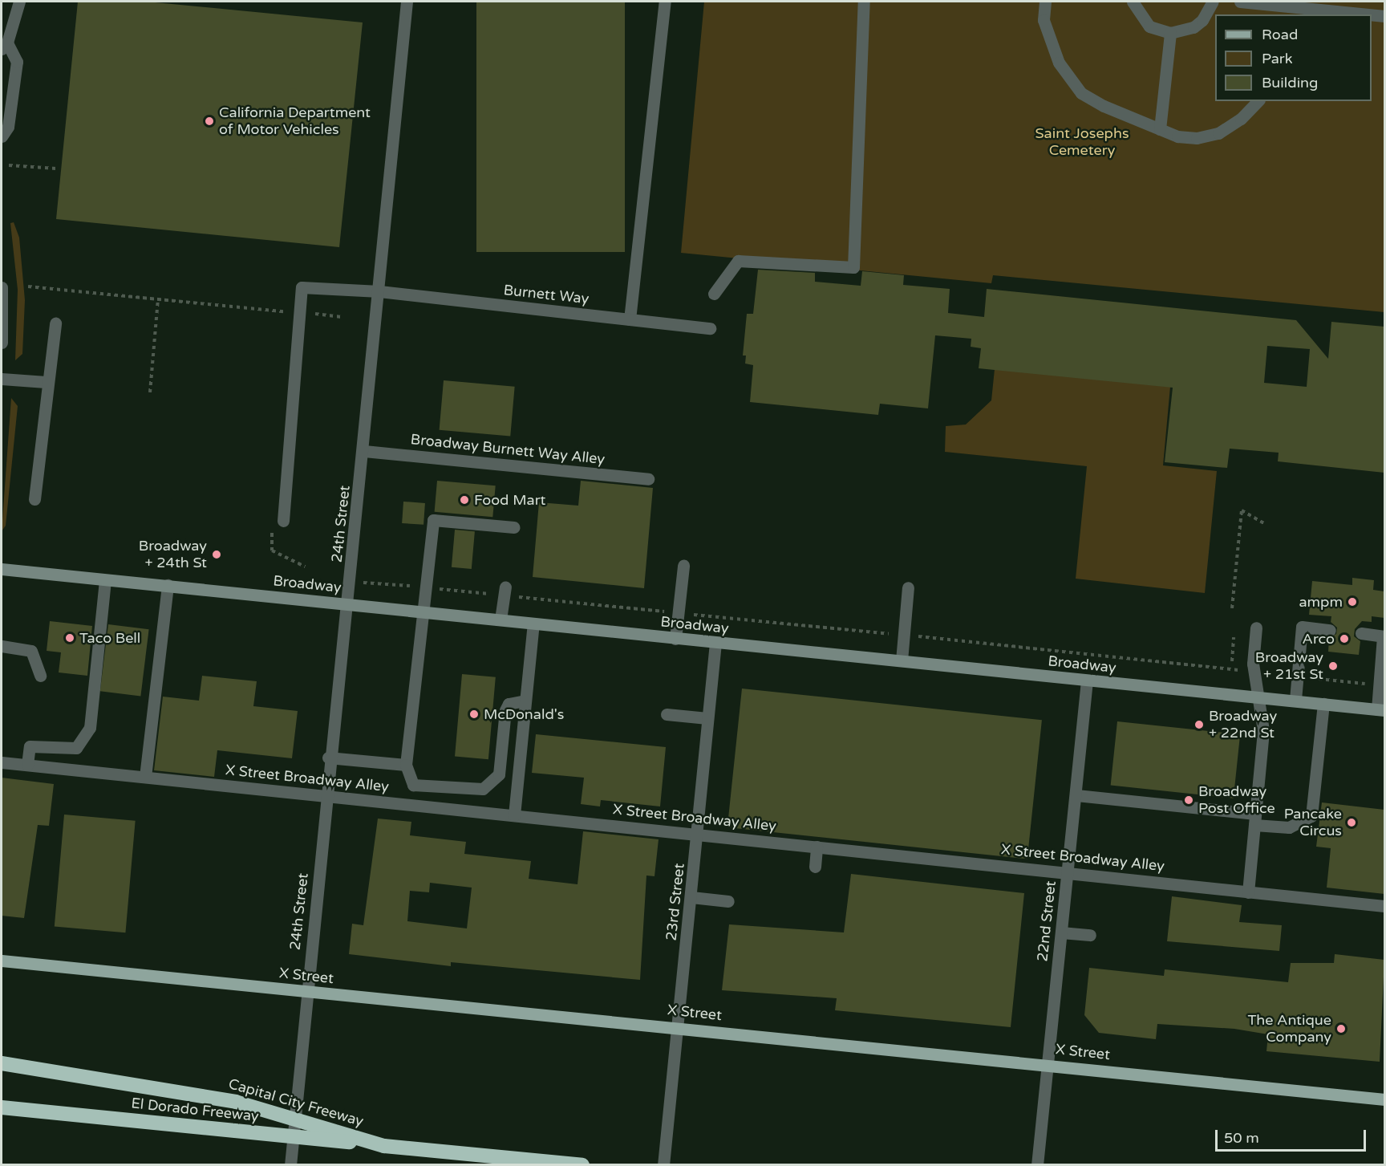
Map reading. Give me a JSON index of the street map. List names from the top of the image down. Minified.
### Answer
{"streets":{"highway":["Capital City Freeway","El Dorado Freeway"],"main road":["Broadway","X Street"],"street":["Burnett Way","Broadway Burnett Way Alley","24th Street","X Street Broadway Alley","23rd Street","22nd Street"]},"crossings":[["Burnett Way","24th Street"],["Broadway Burnett Way Alley","24th Street"],["24th Street","Broadway"],["24th Street","X Street Broadway Alley"],["24th Street","X Street"],["Broadway","23rd Street"],["Broadway","22nd Street"],["X Street Broadway Alley","23rd Street"],["X Street Broadway Alley","22nd Street"],["23rd Street","X Street"],["22nd Street","X Street"],["Capital City Freeway","El Dorado Freeway"]],"parks":["Saint Josephs Cemetery"],"places":["California Department of Motor Vehicles","Food Mart","Broadway + 24th St","ampm","Taco Bell","Arco","Broadway + 21st St","McDonald's","Broadway + 22nd St","Broadway Post Office","Pancake Circus","The Antique Company"],"legend":["Road","Park","Building"],"scale_bar":"50 m"}
